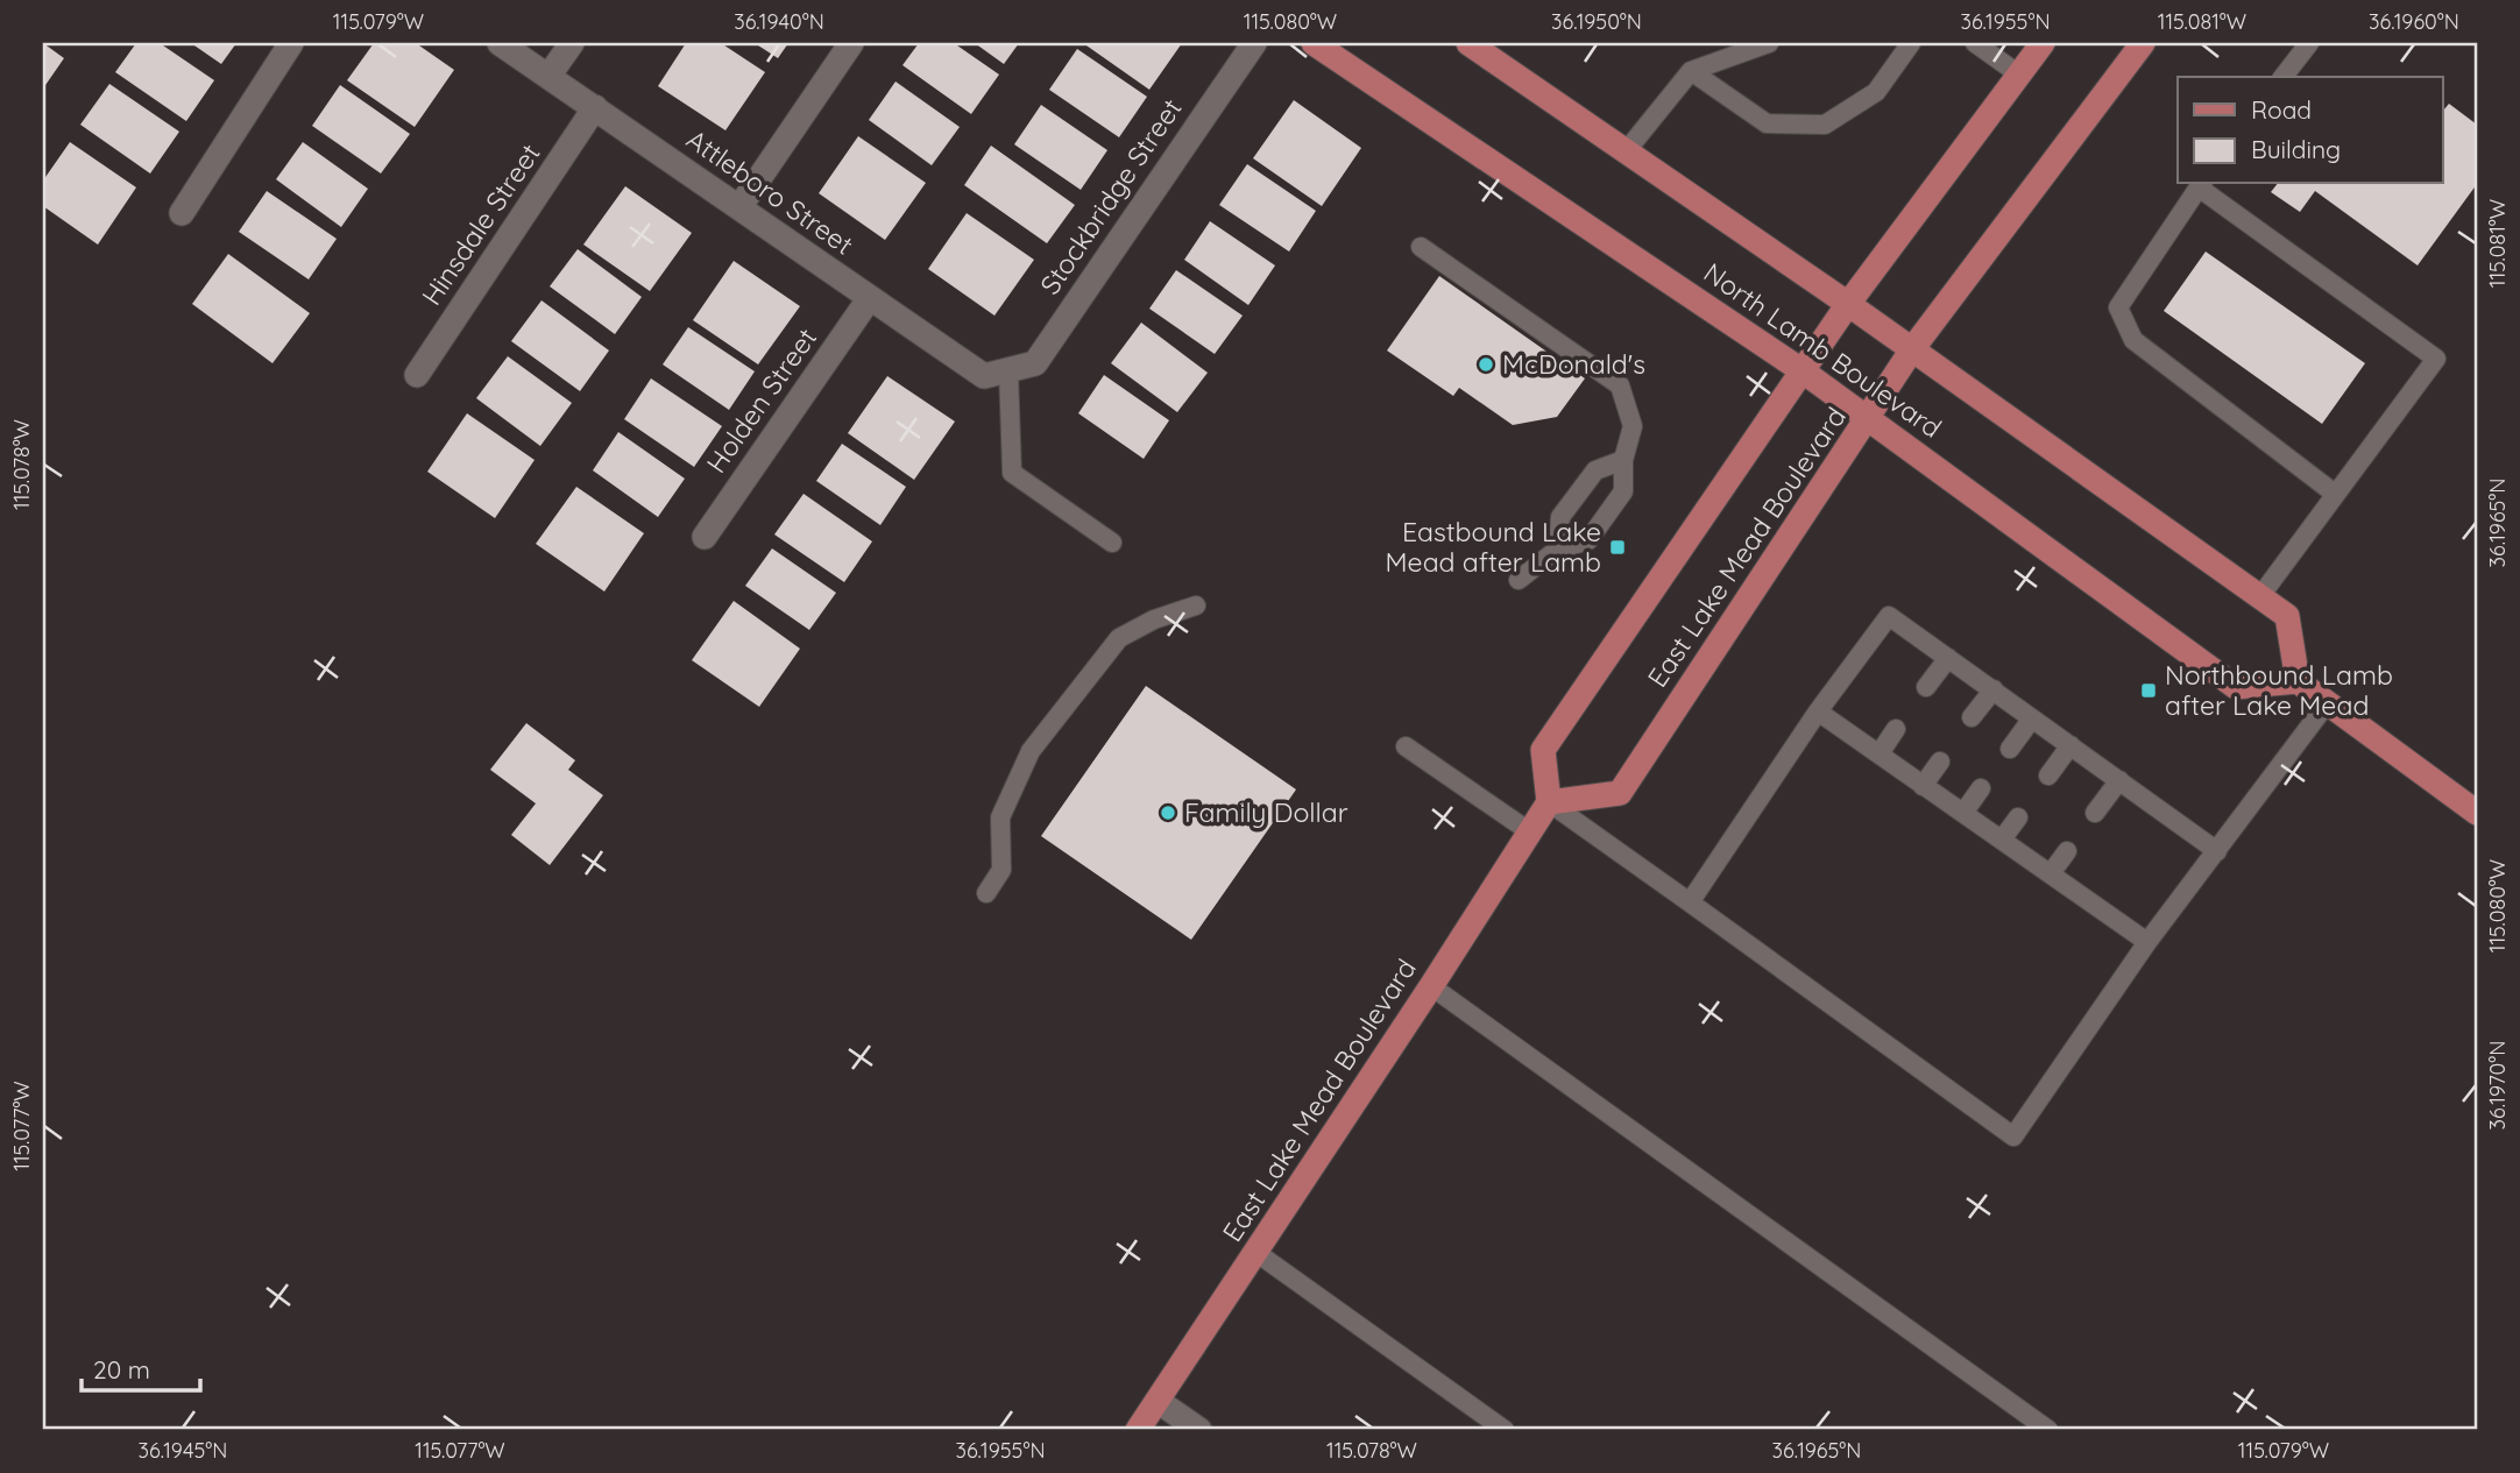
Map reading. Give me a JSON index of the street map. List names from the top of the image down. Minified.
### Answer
{"streets":{"main road":["North Lamb Boulevard","East Lake Mead Boulevard"],"street":["Attleboro Street","Stockbridge Street","Hinsdale Street","Holden Street"]},"crossings":[["Attleboro Street","Stockbridge Street"],["Attleboro Street","Hinsdale Street"],["Attleboro Street","Holden Street"],["North Lamb Boulevard","East Lake Mead Boulevard"]],"places":{"other":["McDonald's","Family Dollar"],"transit":["Eastbound Lake Mead after Lamb","Northbound Lamb after Lake Mead"]},"legend":["Road","Building"],"scale_bar":"20 m","coordinates":["115.079°W","36.1940°N","115.080°W","36.1950°N","36.1955°N","115.081°W","36.1960°N","115.078°W","36.1965°N","36.1970°N","115.077°W","36.1945°N"]}
